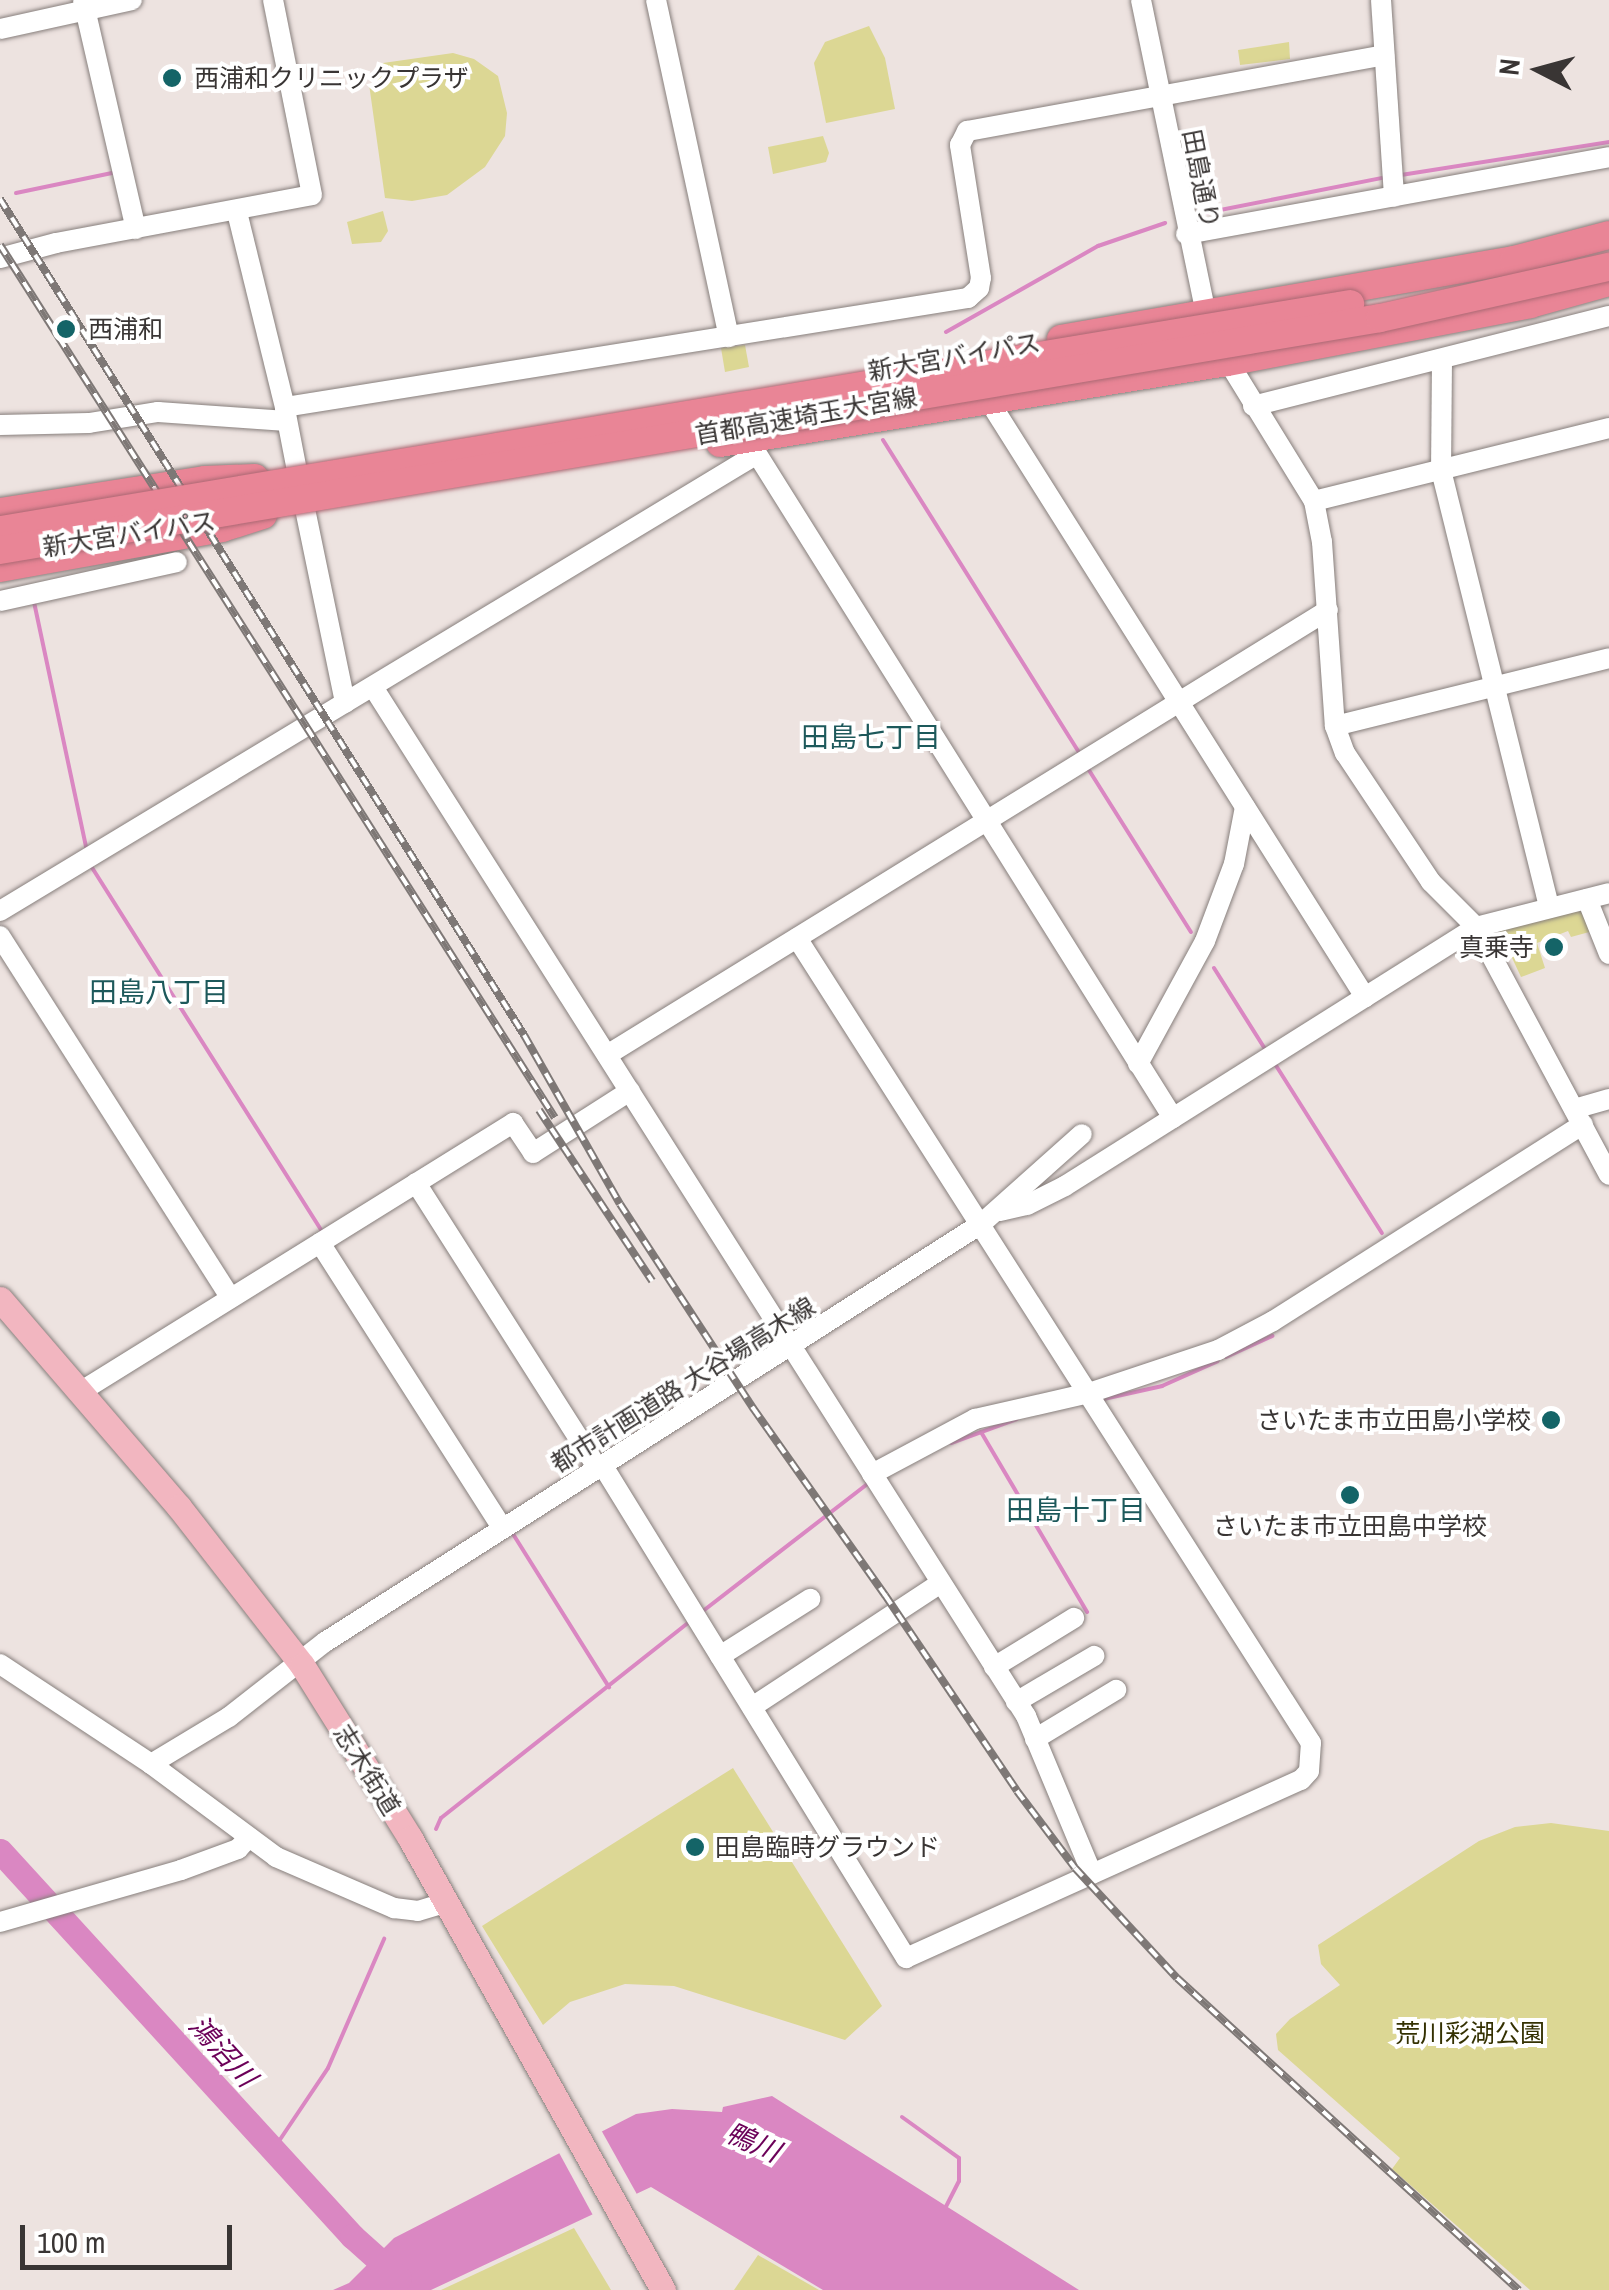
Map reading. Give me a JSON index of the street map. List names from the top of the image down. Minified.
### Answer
{"streets":{"highway":["新大宮バイパス","首都高速埼玉大宮線"],"main road":["志木街道"],"street":["田島通り","都市計画道路 大谷場高木線"]},"crossings":[["田島通り","新大宮バイパス"],["新大宮バイパス","首都高速埼玉大宮線"],["都市計画道路 大谷場高木線","志木街道"]],"districts":["田島七丁目","田島八丁目","田島十丁目"],"water":["鴻沼川","鴨川"],"parks":["荒川彩湖公園"],"places":["西浦和クリニックプラザ","西浦和","真乗寺","さいたま市立田島小学校","さいたま市立田島中学校","田島臨時グラウンド"],"scale_bar":"100 m","north":"left"}
